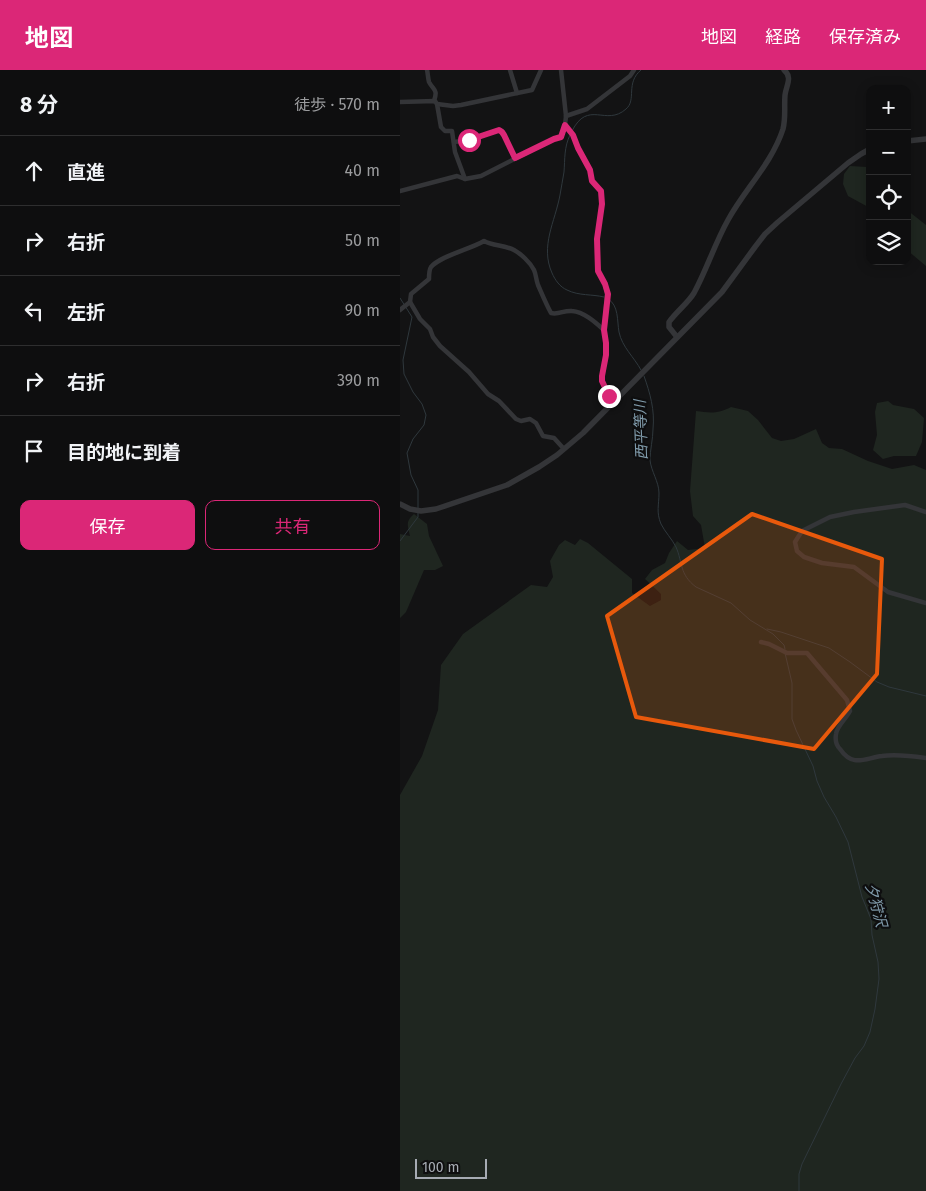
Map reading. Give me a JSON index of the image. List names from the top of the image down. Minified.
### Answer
{"water":["西平等川","夕狩沢"],"scale_bar":"100 m","page":{"header":"地図","nav":["地図","経路","保存済み"],"heading":["8 分","徒歩 · 570 m"],"map_buttons":["+","−"],"list":[["直進","40 m"],["右折","50 m"],["左折","90 m"],["右折","390 m"],"目的地に到着"],"buttons":["保存","共有"],"scale":"100 m"}}
